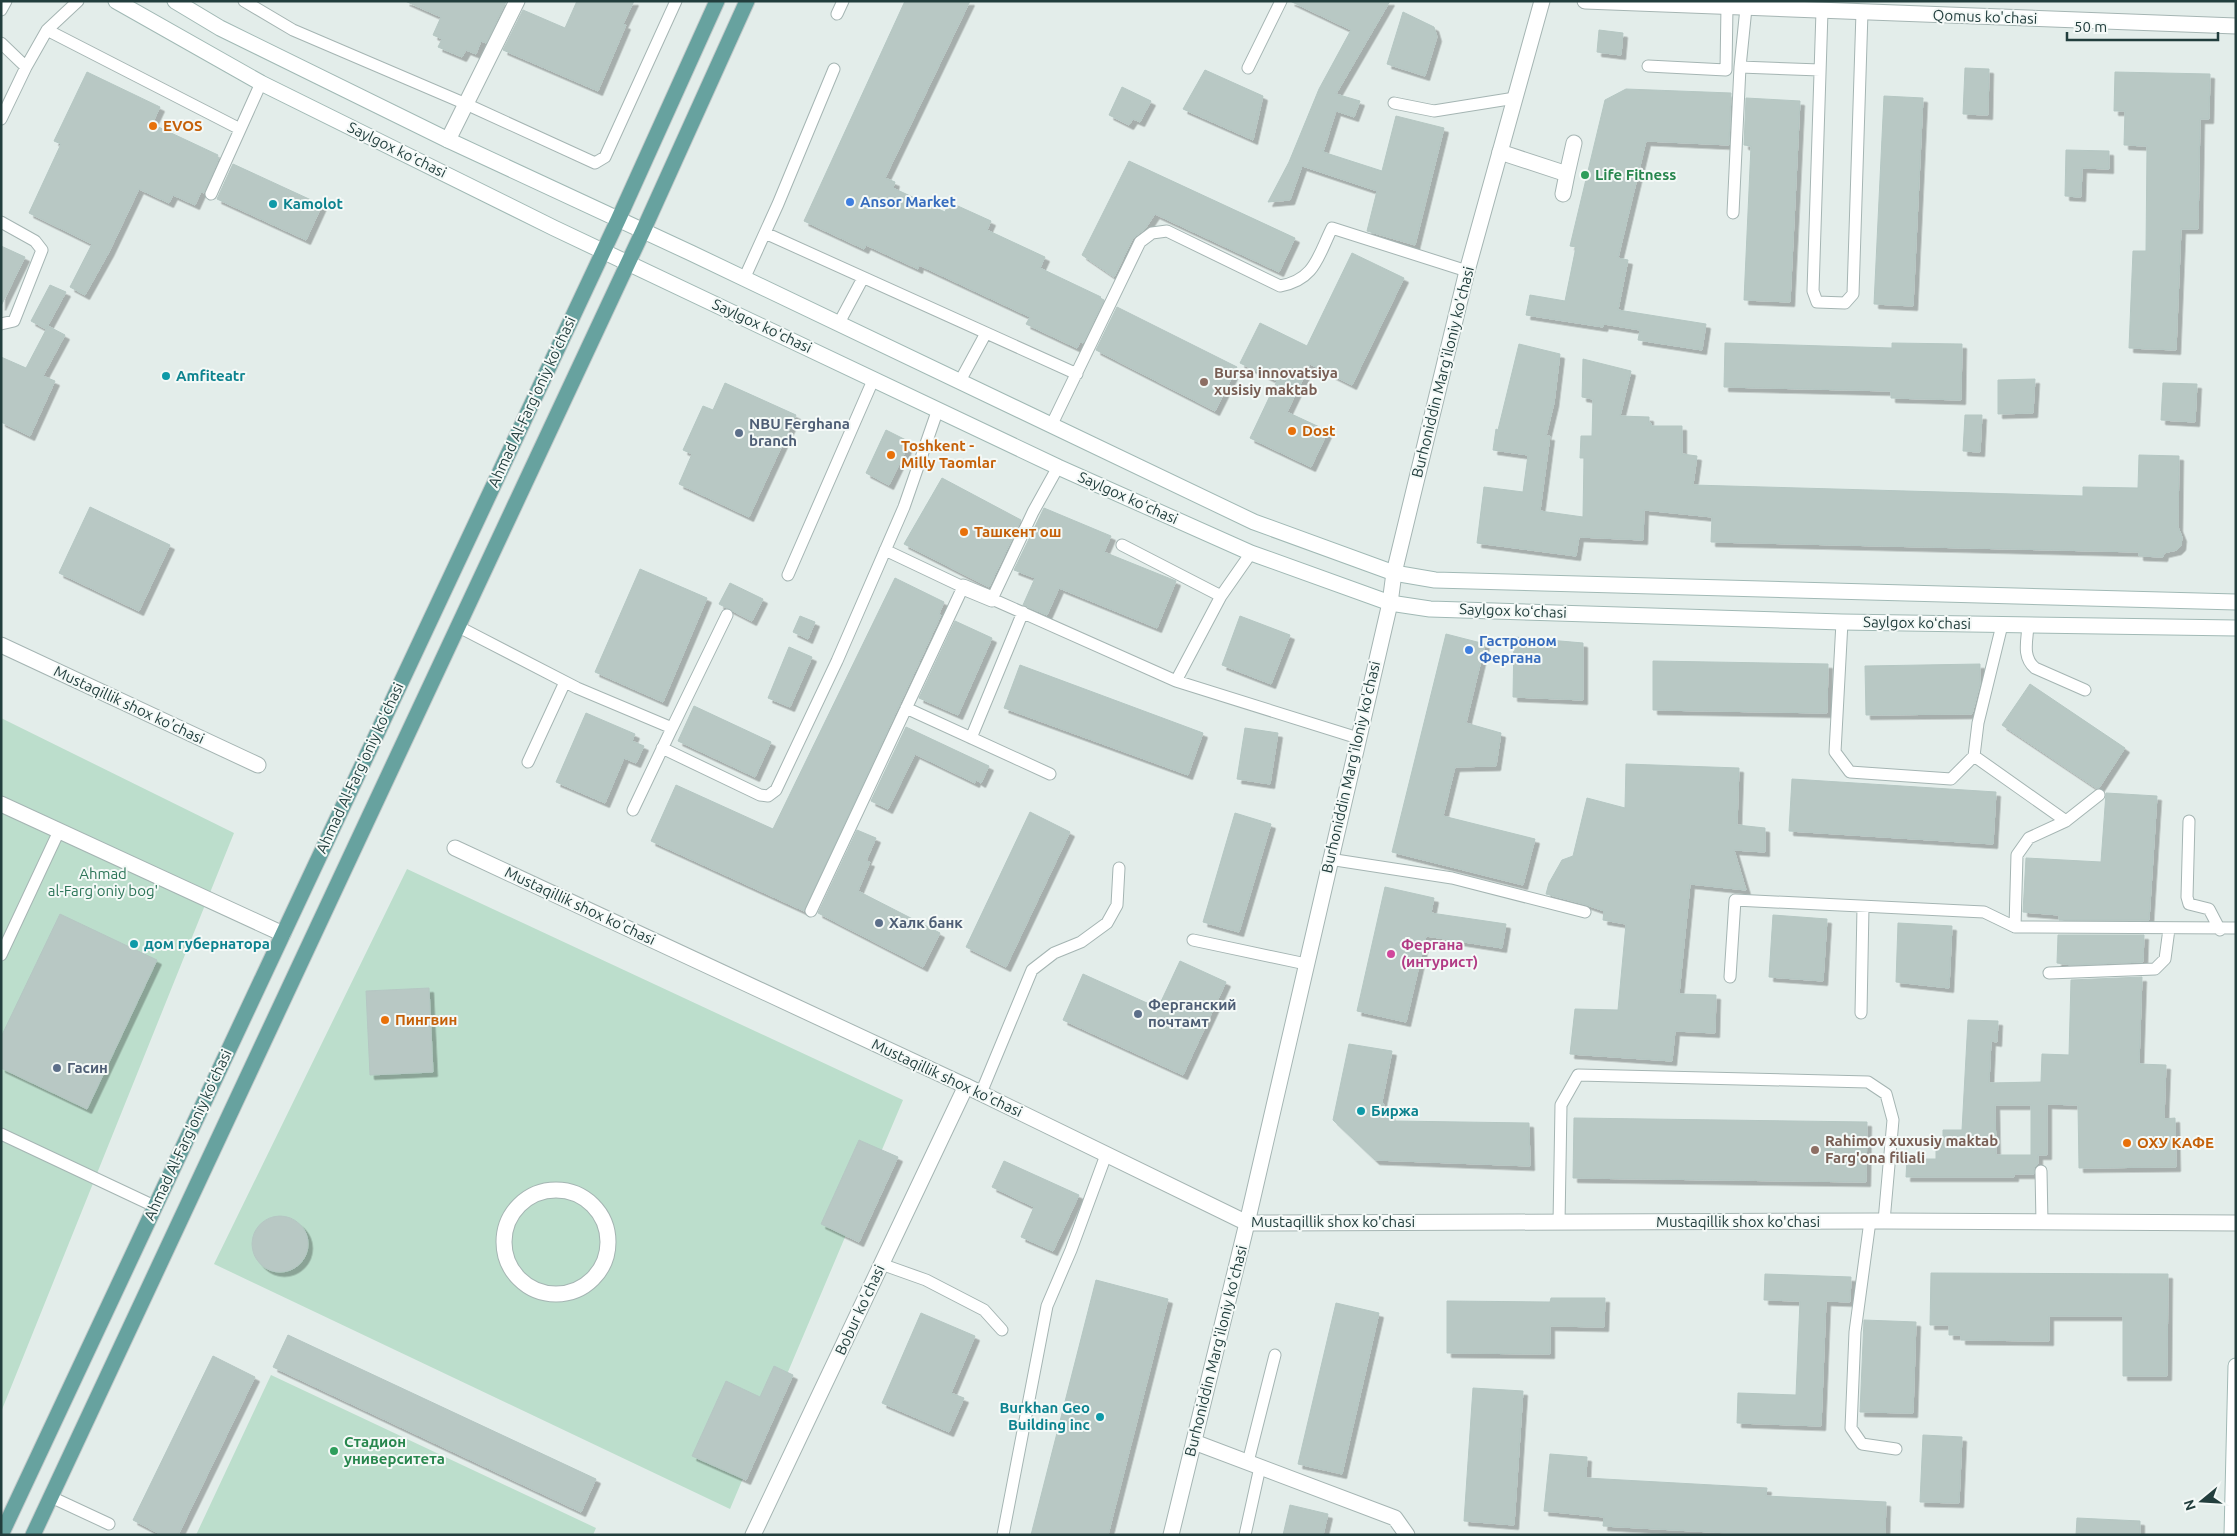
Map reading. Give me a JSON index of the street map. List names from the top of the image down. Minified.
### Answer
{"streets":{"main road":["Ahmad Al-Farg'oniy ko'chasi"],"street":["Qomus ko'chasi","Saylgox koʻchasi","Burhoniddin Marg'iloniy ko'chasi","Mustaqillik shox ko'chasi","Bobur ko'chasi"]},"crossings":[["Saylgox koʻchasi","Burhoniddin Marg'iloniy ko'chasi"],["Saylgox koʻchasi","Ahmad Al-Farg'oniy ko'chasi"],["Burhoniddin Marg'iloniy ko'chasi","Mustaqillik shox ko'chasi"],["Mustaqillik shox ko'chasi","Bobur ko'chasi"]],"parks":["Ahmad al-Farg'oniy bog'"],"places":["EVOS","Life Fitness","Ansor Market","Kamolot","Amfiteatr","Bursa innovatsiya xusisiy maktab","Dost","NBU Ferghana branch","Toshkent - Milly Taomlar","Ташкент ош","Гастроном Фергана","Халк банк","дом губернатора","Фергана (интурист)","Ферганский почтамт","Пингвин","Гасин","Биржа","ОХУ КАФЕ","Rahimov xuxusiy maktab Farg'ona filiali","Burkhan Geo Building inc","Стадион университета"],"scale_bar":"50 m","north":"left"}
